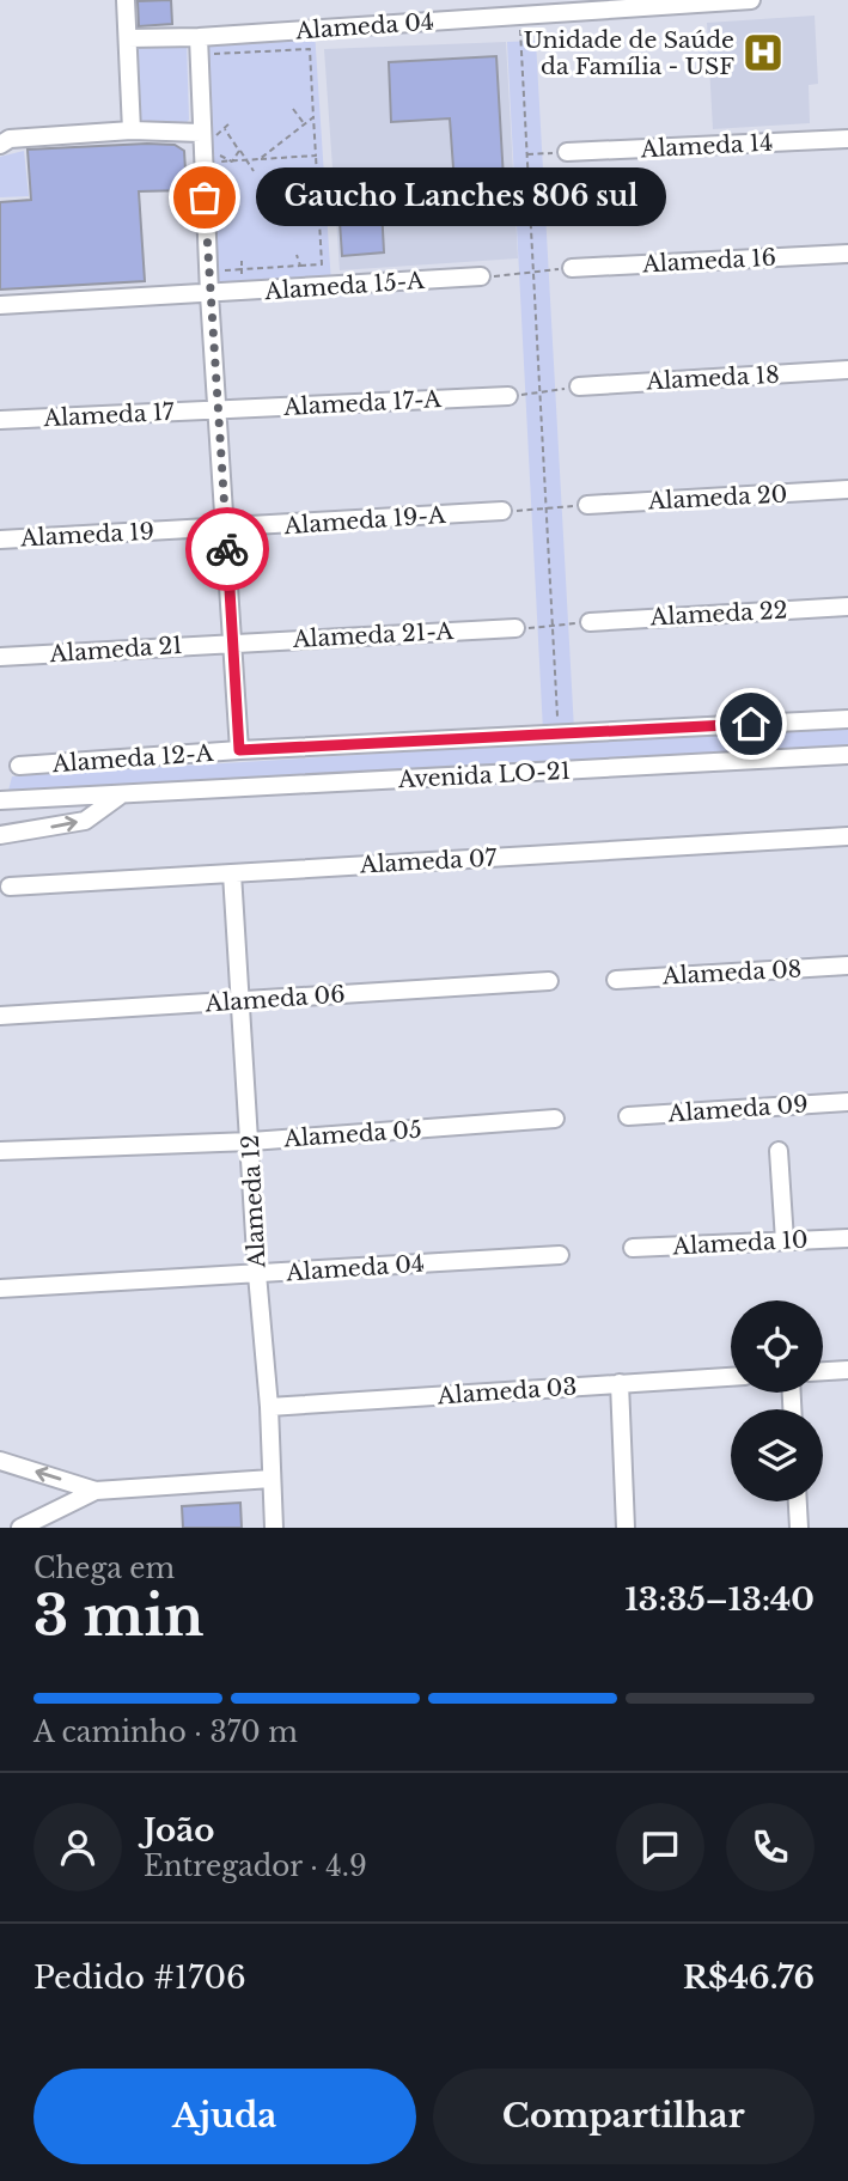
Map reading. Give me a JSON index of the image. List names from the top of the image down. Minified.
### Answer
{"streets":{"street":["Alameda 04","Alameda 14","Alameda 16","Alameda 15-A","Alameda 18","Alameda 17-A","Alameda 17","Alameda 20","Alameda 19-A","Alameda 19","Alameda 22","Alameda 21-A","Alameda 21","Alameda 12-A","Avenida LO-21","Alameda 07","Alameda 08","Alameda 06","Alameda 09","Alameda 05","Alameda 12","Alameda 10","Alameda 03"]},"crossings":[["Alameda 04","Alameda 12"],["Alameda 17-A","Alameda 17"],["Alameda 19-A","Alameda 19"],["Alameda 21-A","Alameda 21"],["Alameda 07","Alameda 12"],["Alameda 06","Alameda 12"],["Alameda 05","Alameda 12"],["Alameda 12","Alameda 03"]],"places":{"hospital":["Unidade de Saúde da Família - USF"],"other":["Gaucho Lanches 806 sul"]},"page":{"bubble":"Gaucho Lanches 806 sul","heading":["3 min","Chega em","13:35–13:40"],"panel":["João","Entregador · 4.9","Pedido #1706","R$46.76"],"bar":"A caminho · 370 m","buttons":["Ajuda","Compartilhar"]}}
